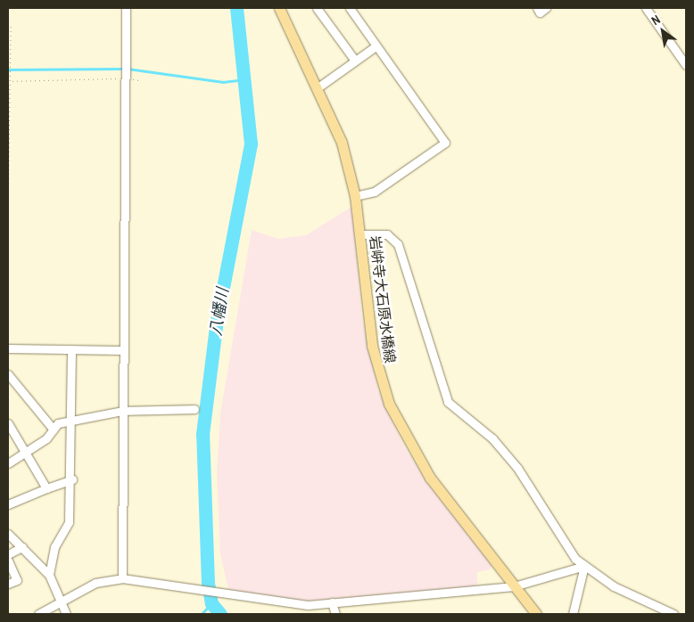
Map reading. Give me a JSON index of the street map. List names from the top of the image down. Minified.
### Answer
{"streets":{"main road":["岩峅寺大石原水橋線"]},"water":["八幡川"],"north":"top left"}
